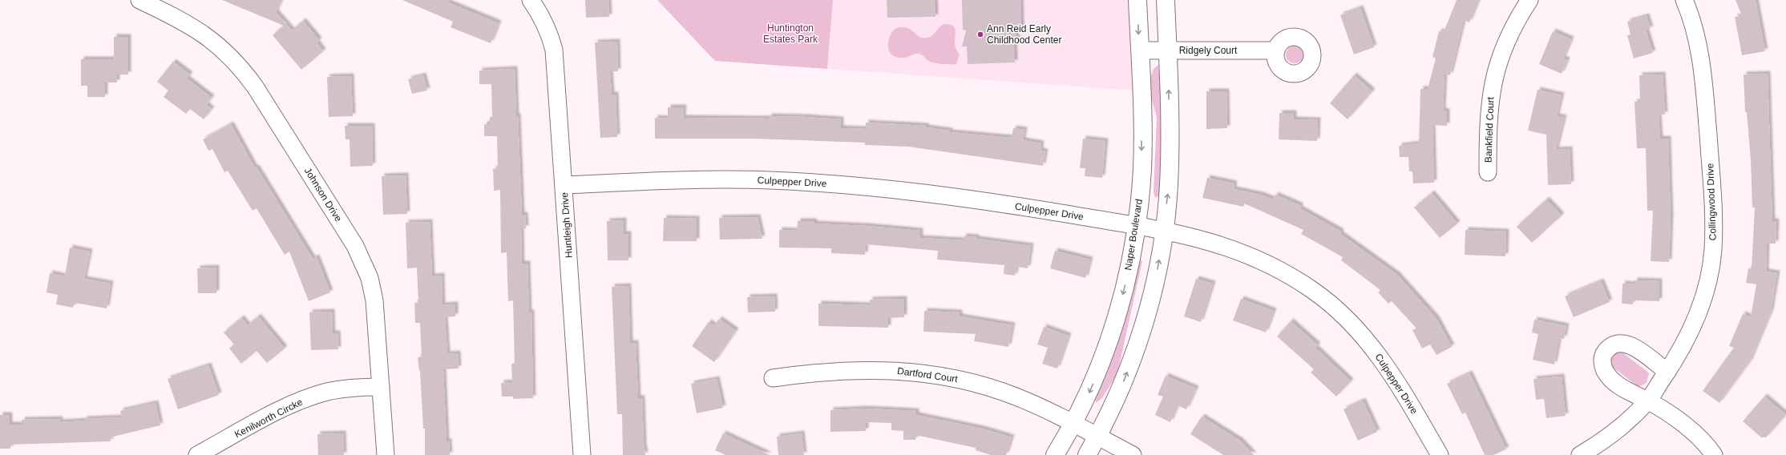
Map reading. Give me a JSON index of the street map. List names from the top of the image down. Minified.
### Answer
{"streets":{"main road":["Naper Boulevard"],"street":["Ridgely Court","Bankfield Court","Culpepper Drive","Johnson Drive","Collingwood Drive","Huntleigh Drive","Dartford Court","Kenilworth Circke"]},"crossings":[["Ridgely Court","Naper Boulevard"],["Culpepper Drive","Huntleigh Drive"],["Culpepper Drive","Naper Boulevard"],["Johnson Drive","Kenilworth Circke"],["Naper Boulevard","Dartford Court"]],"parks":["Huntington Estates Park"],"places":["Ann Reid Early Childhood Center"]}
